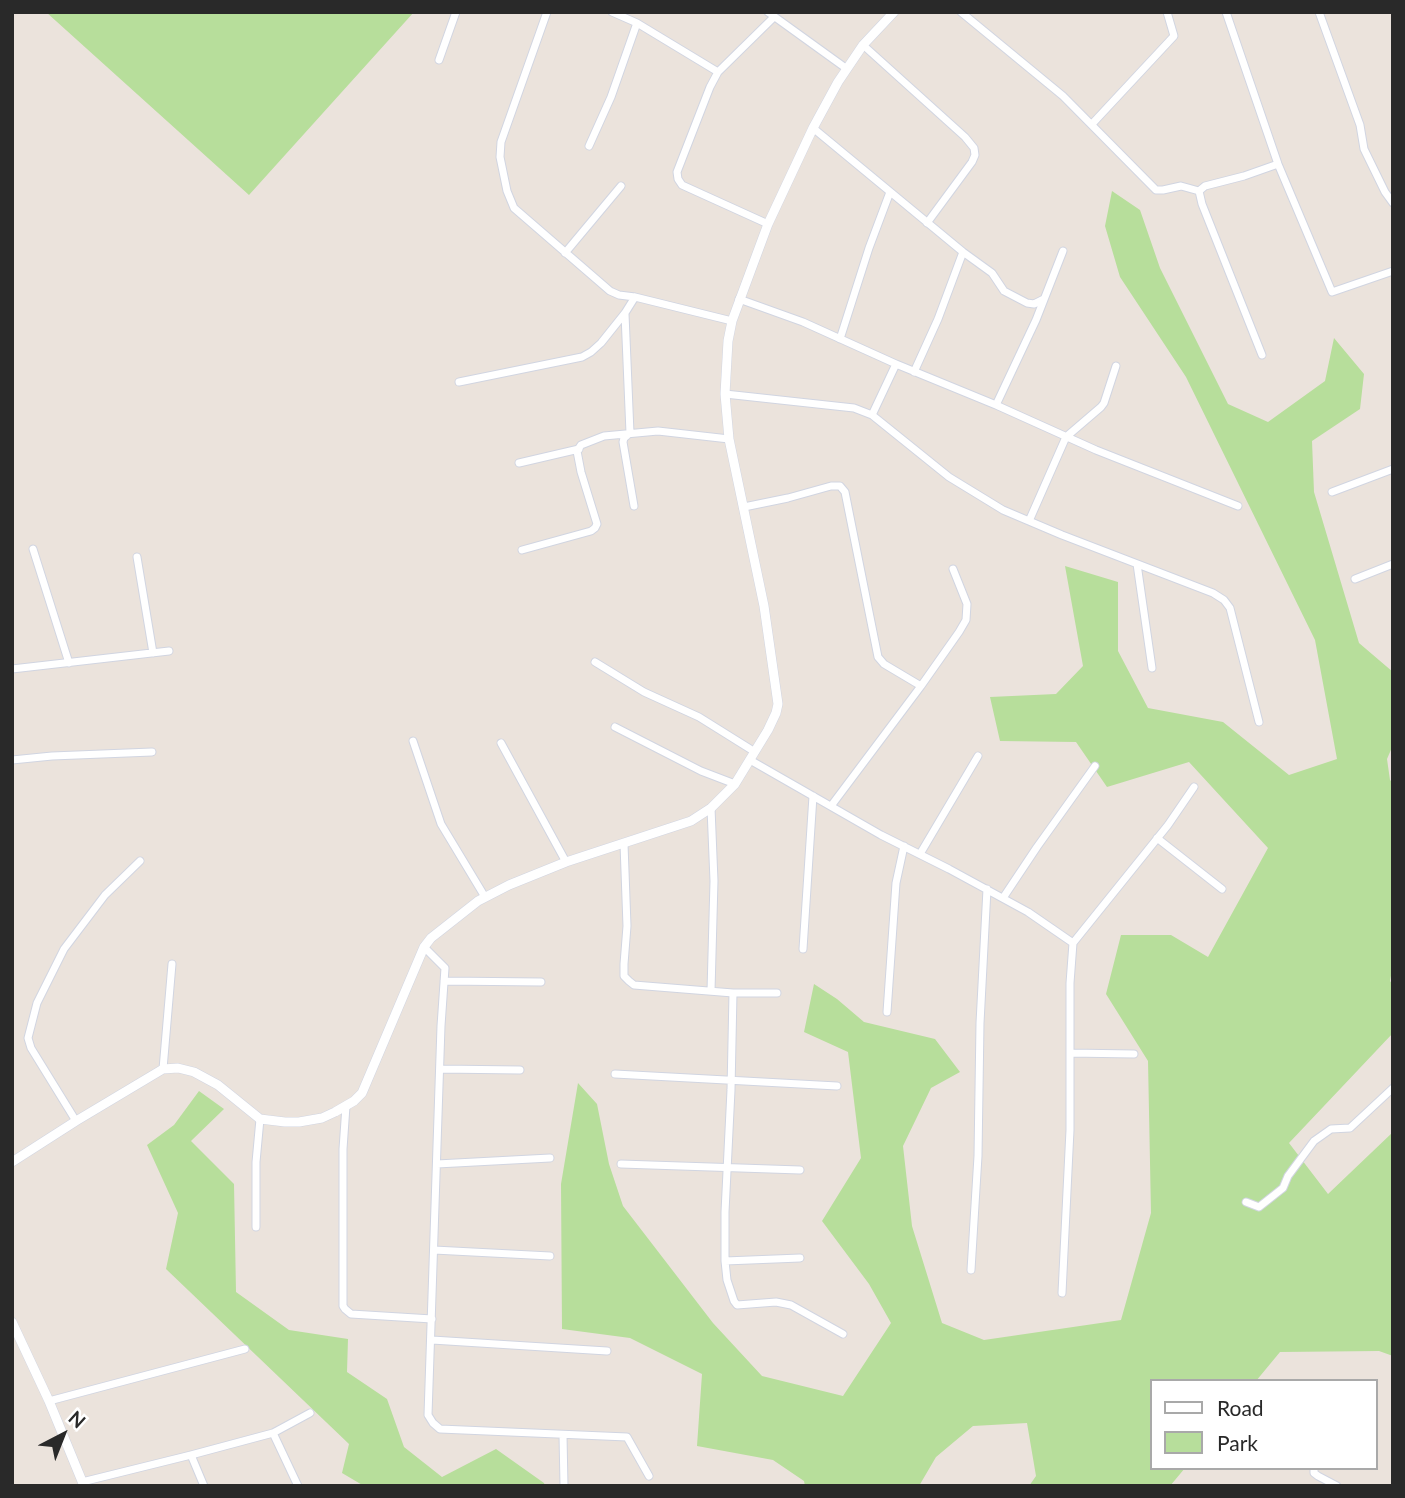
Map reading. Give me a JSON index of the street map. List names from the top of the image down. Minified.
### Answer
{"legend":["Road","Park"],"north":"top right"}
